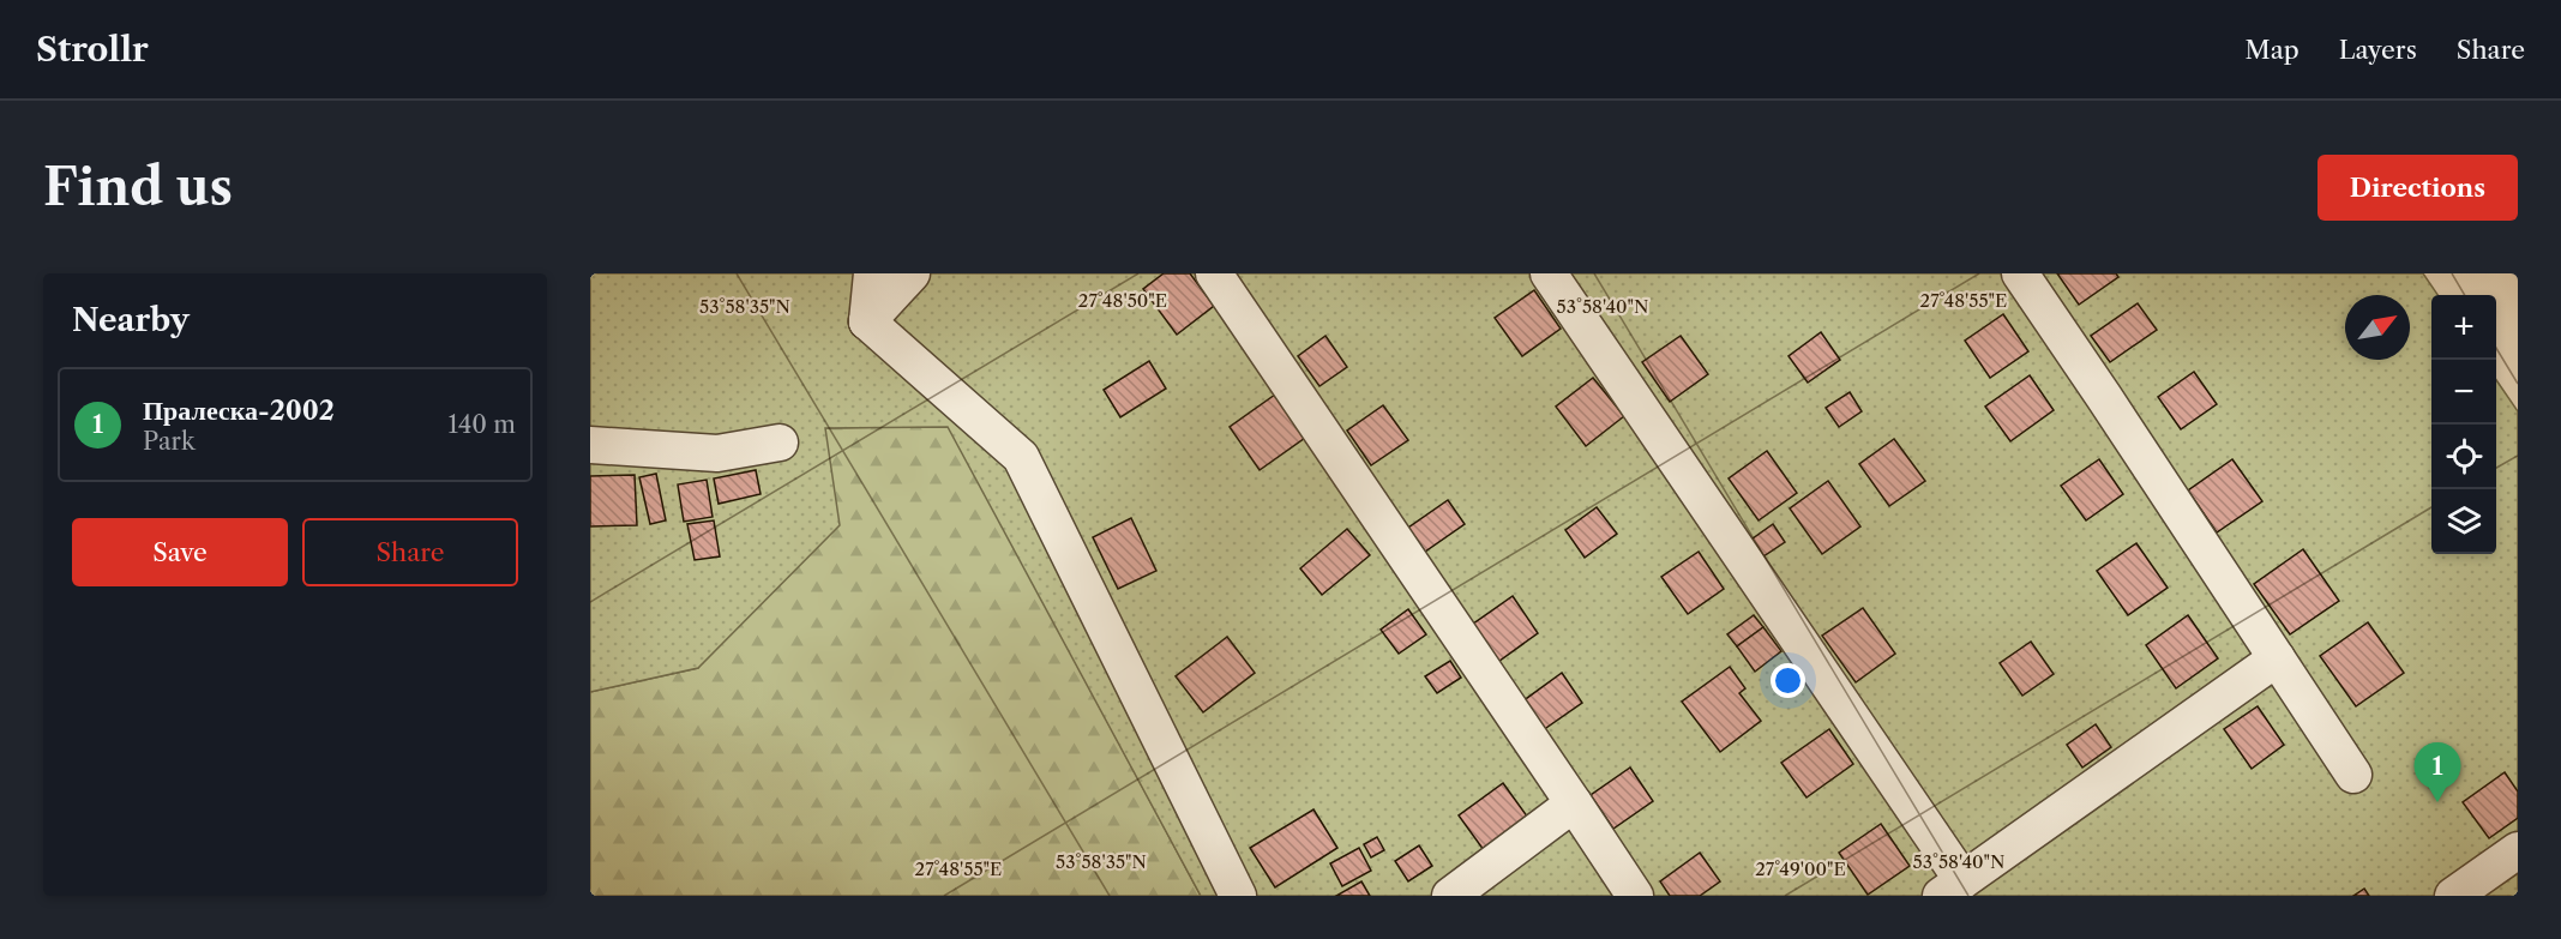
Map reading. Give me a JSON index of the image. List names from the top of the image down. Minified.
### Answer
{"north":"top right","page":{"header":"Strollr","nav":["Map","Layers","Share"],"buttons":["Directions",["Save","Share"]],"title":"Find us","heading":"Nearby","map_buttons":["+","−"],"list":[{"mark":"1","name":"Пралеска-2002","note":"Park","value":"140 m"}],"pins":"1"},"coordinates":["27°48'50\"E","27°48'55\"E","53°58'35\"N","53°58'40\"N","27°49'00\"E"]}
